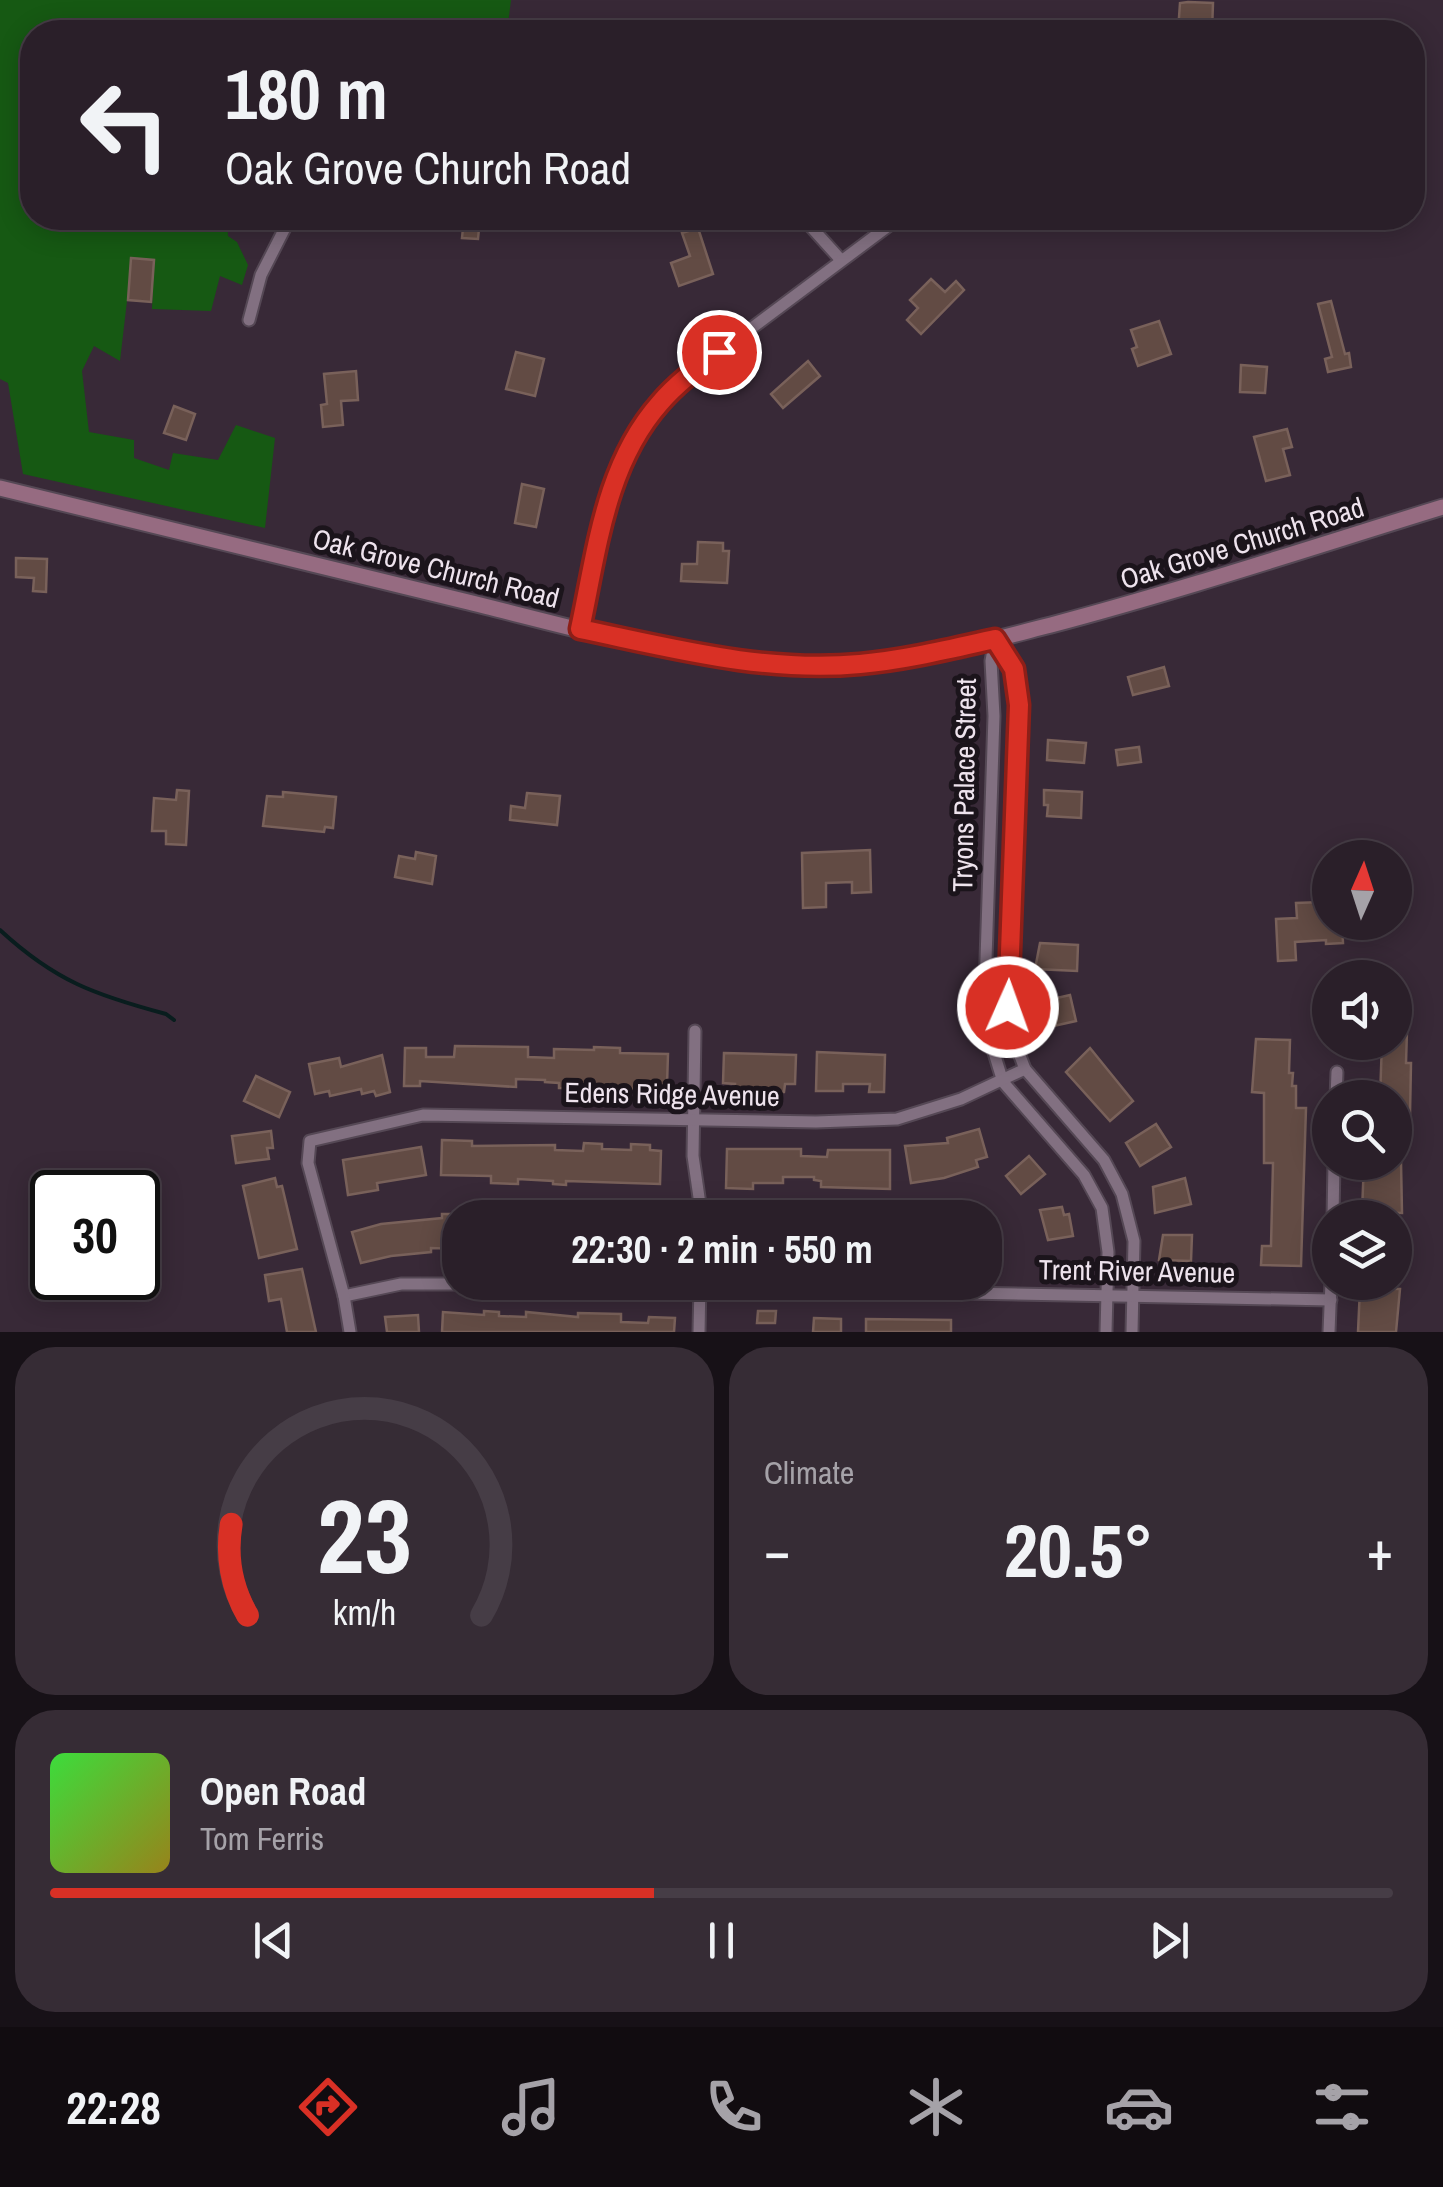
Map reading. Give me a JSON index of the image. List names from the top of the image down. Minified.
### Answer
{"streets":{"main road":["Oak Grove Church Road"],"street":["Tryons Palace Street","Edens Ridge Avenue","Trent River Avenue"]},"crossings":[["Oak Grove Church Road","Tryons Palace Street"],["Tryons Palace Street","Edens Ridge Avenue"],["Tryons Palace Street","Trent River Avenue"],["Edens Ridge Avenue","Trent River Avenue"]],"north":"top","page":{"turn":["180 m","Oak Grove Church Road"],"limit":"30","trip":"22:30 · 2 min · 550 m","tile":"Climate","heat":["−","20.5°","+"],"song":["Open Road","Tom Ferris"],"tabs":"22:28","gauge":["23","km/h"]}}
